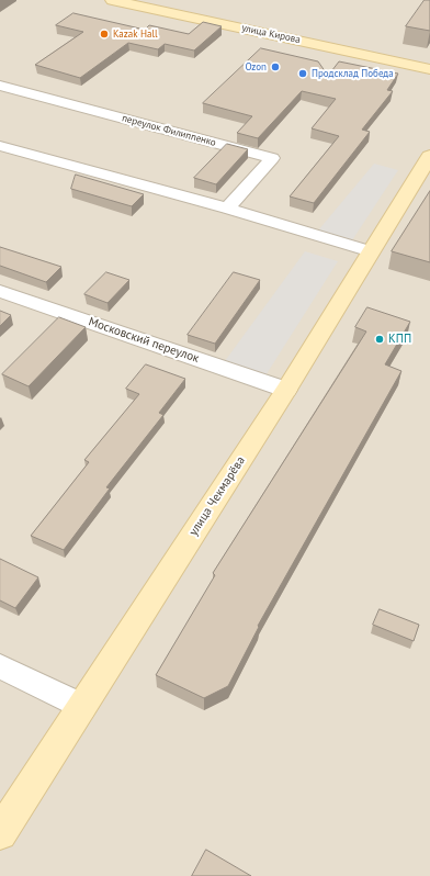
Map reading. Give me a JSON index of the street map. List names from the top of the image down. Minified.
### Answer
{"streets":{"street":["улица Кирова","переулок Филиппенко","Московский переулок","улица Чекмарёва"]},"crossings":[["Московский переулок","улица Чекмарёва"]],"places":["Kazak Hall","Ozon","Продсклад Победа","КПП"]}
